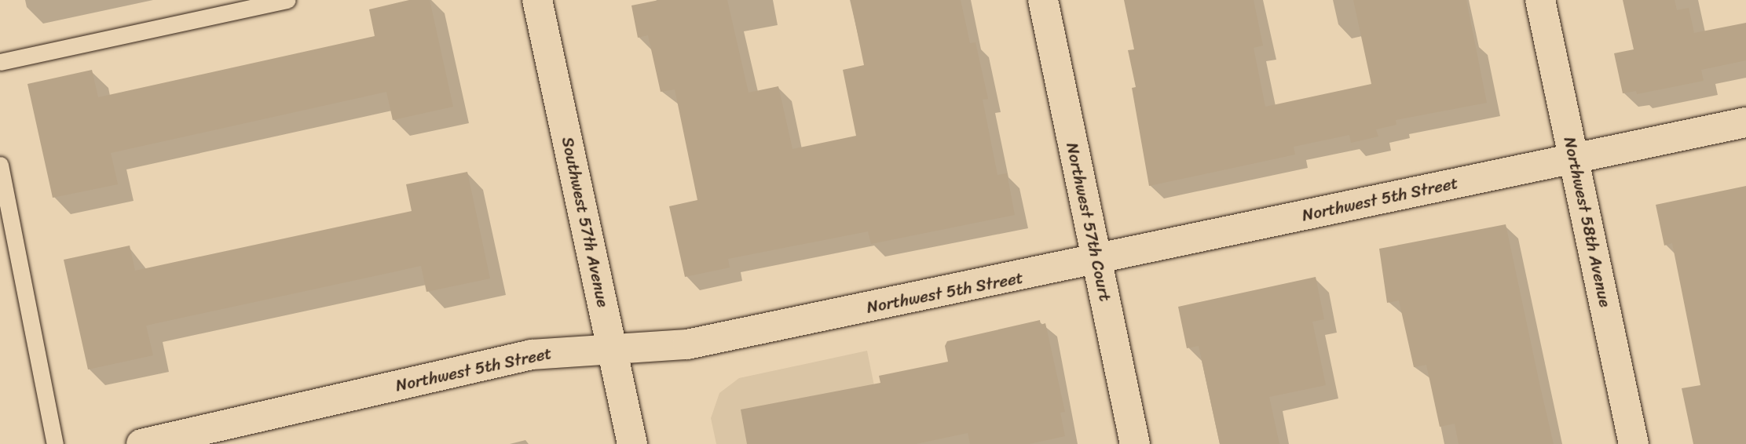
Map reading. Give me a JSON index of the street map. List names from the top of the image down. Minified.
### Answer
{"streets":{"street":["Northwest 5th Street","Southwest 57th Avenue","Northwest 57th Court","Northwest 58th Avenue"]},"crossings":[["Northwest 5th Street","Southwest 57th Avenue"],["Northwest 5th Street","Northwest 57th Court"],["Northwest 5th Street","Northwest 58th Avenue"]]}
